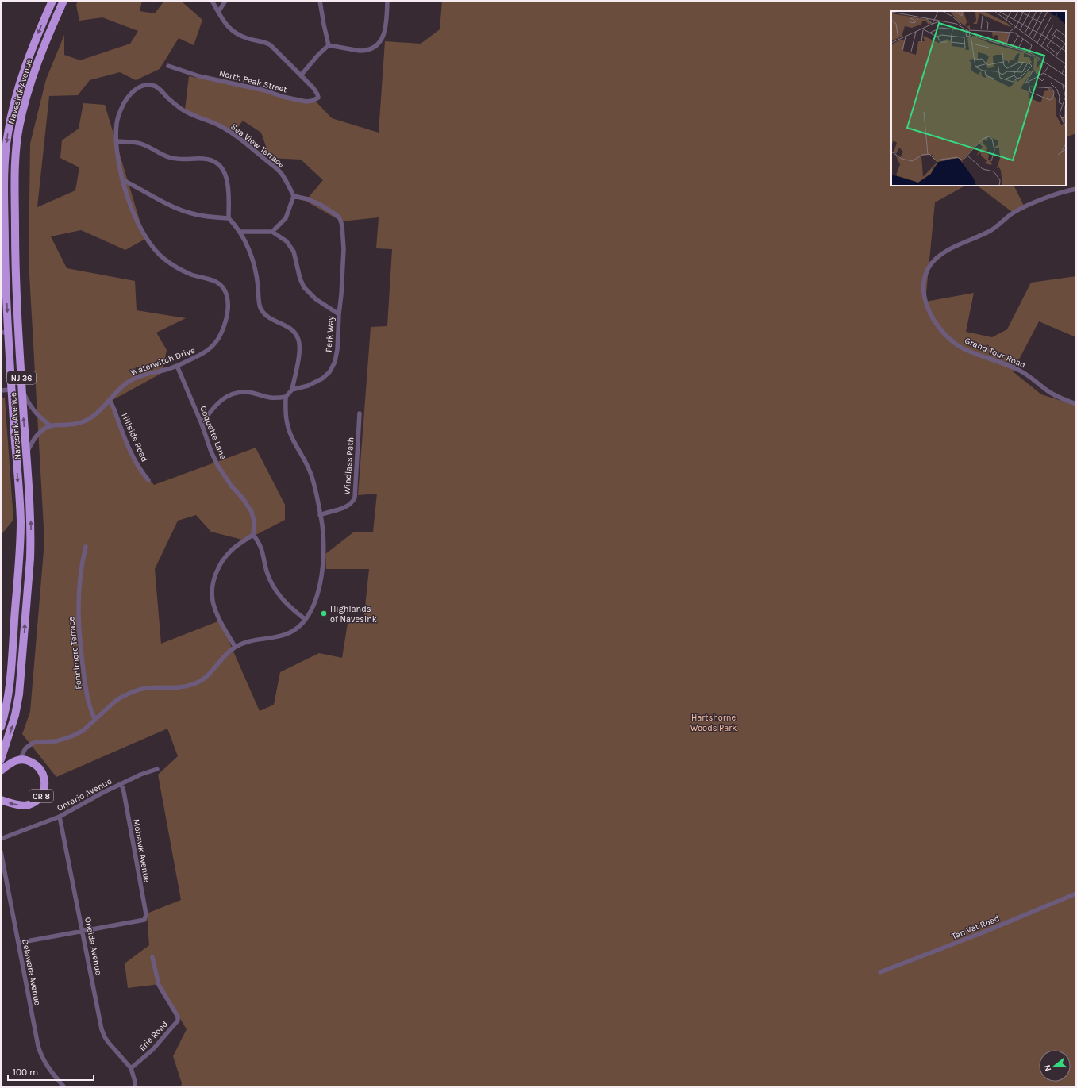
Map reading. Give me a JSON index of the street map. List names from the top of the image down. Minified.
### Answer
{"streets":{"highway":["Navesink Avenue","NJ 36","CR 8"],"street":["North Peak Street","Sea View Terrace","Park Way","Grand Tour Road","Waterwitch Drive","Coquette Lane","Hillside Road","Windlass Path","Fennimore Terrace","Ontario Avenue","Mohawk Avenue","Tan Vat Road","Oneida Avenue","Delaware Avenue","Erie Road"]},"crossings":[["Sea View Terrace","Park Way"],["Waterwitch Drive","Coquette Lane"],["Waterwitch Drive","Hillside Road"],["Ontario Avenue","Mohawk Avenue"],["Ontario Avenue","Oneida Avenue"],["Mohawk Avenue","Oneida Avenue"],["Oneida Avenue","Erie Road"]],"parks":["Hartshorne Woods Park"],"places":["Highlands of Navesink"],"scale_bar":"100 m","north":"left"}
